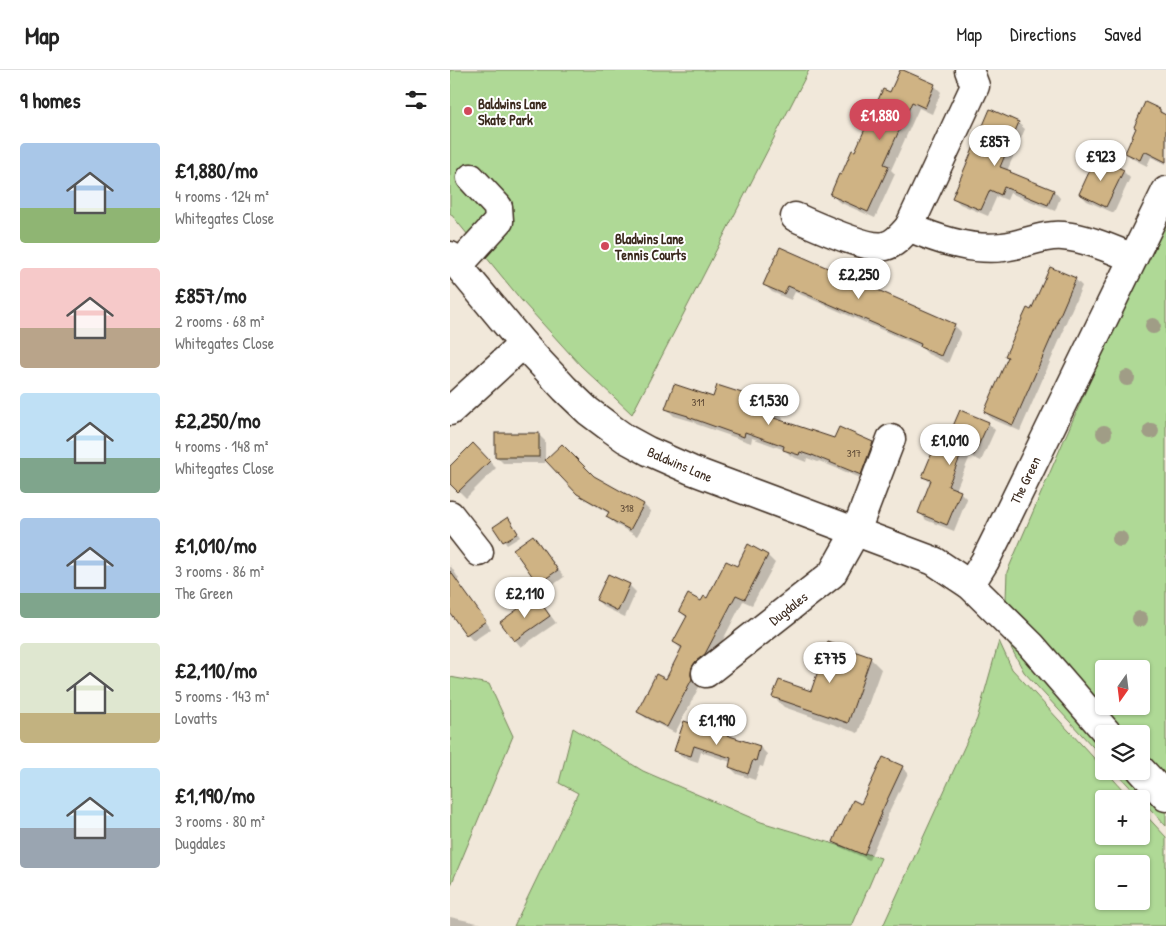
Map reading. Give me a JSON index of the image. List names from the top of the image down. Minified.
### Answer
{"streets":{"street":["Baldwins Lane","The Green","Dugdales"]},"crossings":[["Baldwins Lane","The Green"],["Baldwins Lane","Dugdales"]],"places":["Baldwins Lane Skate Park","Bladwins Lane Tennis Courts"],"house_numbers":["311","317","318"],"north":"bottom","page":{"header":"Map","nav":["Map","Directions","Saved"],"heading":"9 homes","price":["£1,880","£857","£923","£2,250","£1,530","£1,010","£2,110","£775","£1,190"],"list":[{"name":"£1,880/mo","note":"4 rooms · 124 m² · Whitegates Close"},{"name":"£857/mo","note":"2 rooms · 68 m² · Whitegates Close"},{"name":"£2,250/mo","note":"4 rooms · 148 m² · Whitegates Close"},{"name":"£1,010/mo","note":"3 rooms · 86 m² · The Green"},{"name":"£2,110/mo","note":"5 rooms · 143 m² · Lovatts"},{"name":"£1,190/mo","note":"3 rooms · 80 m² · Dugdales"}],"map_buttons":["+","−"]}}
